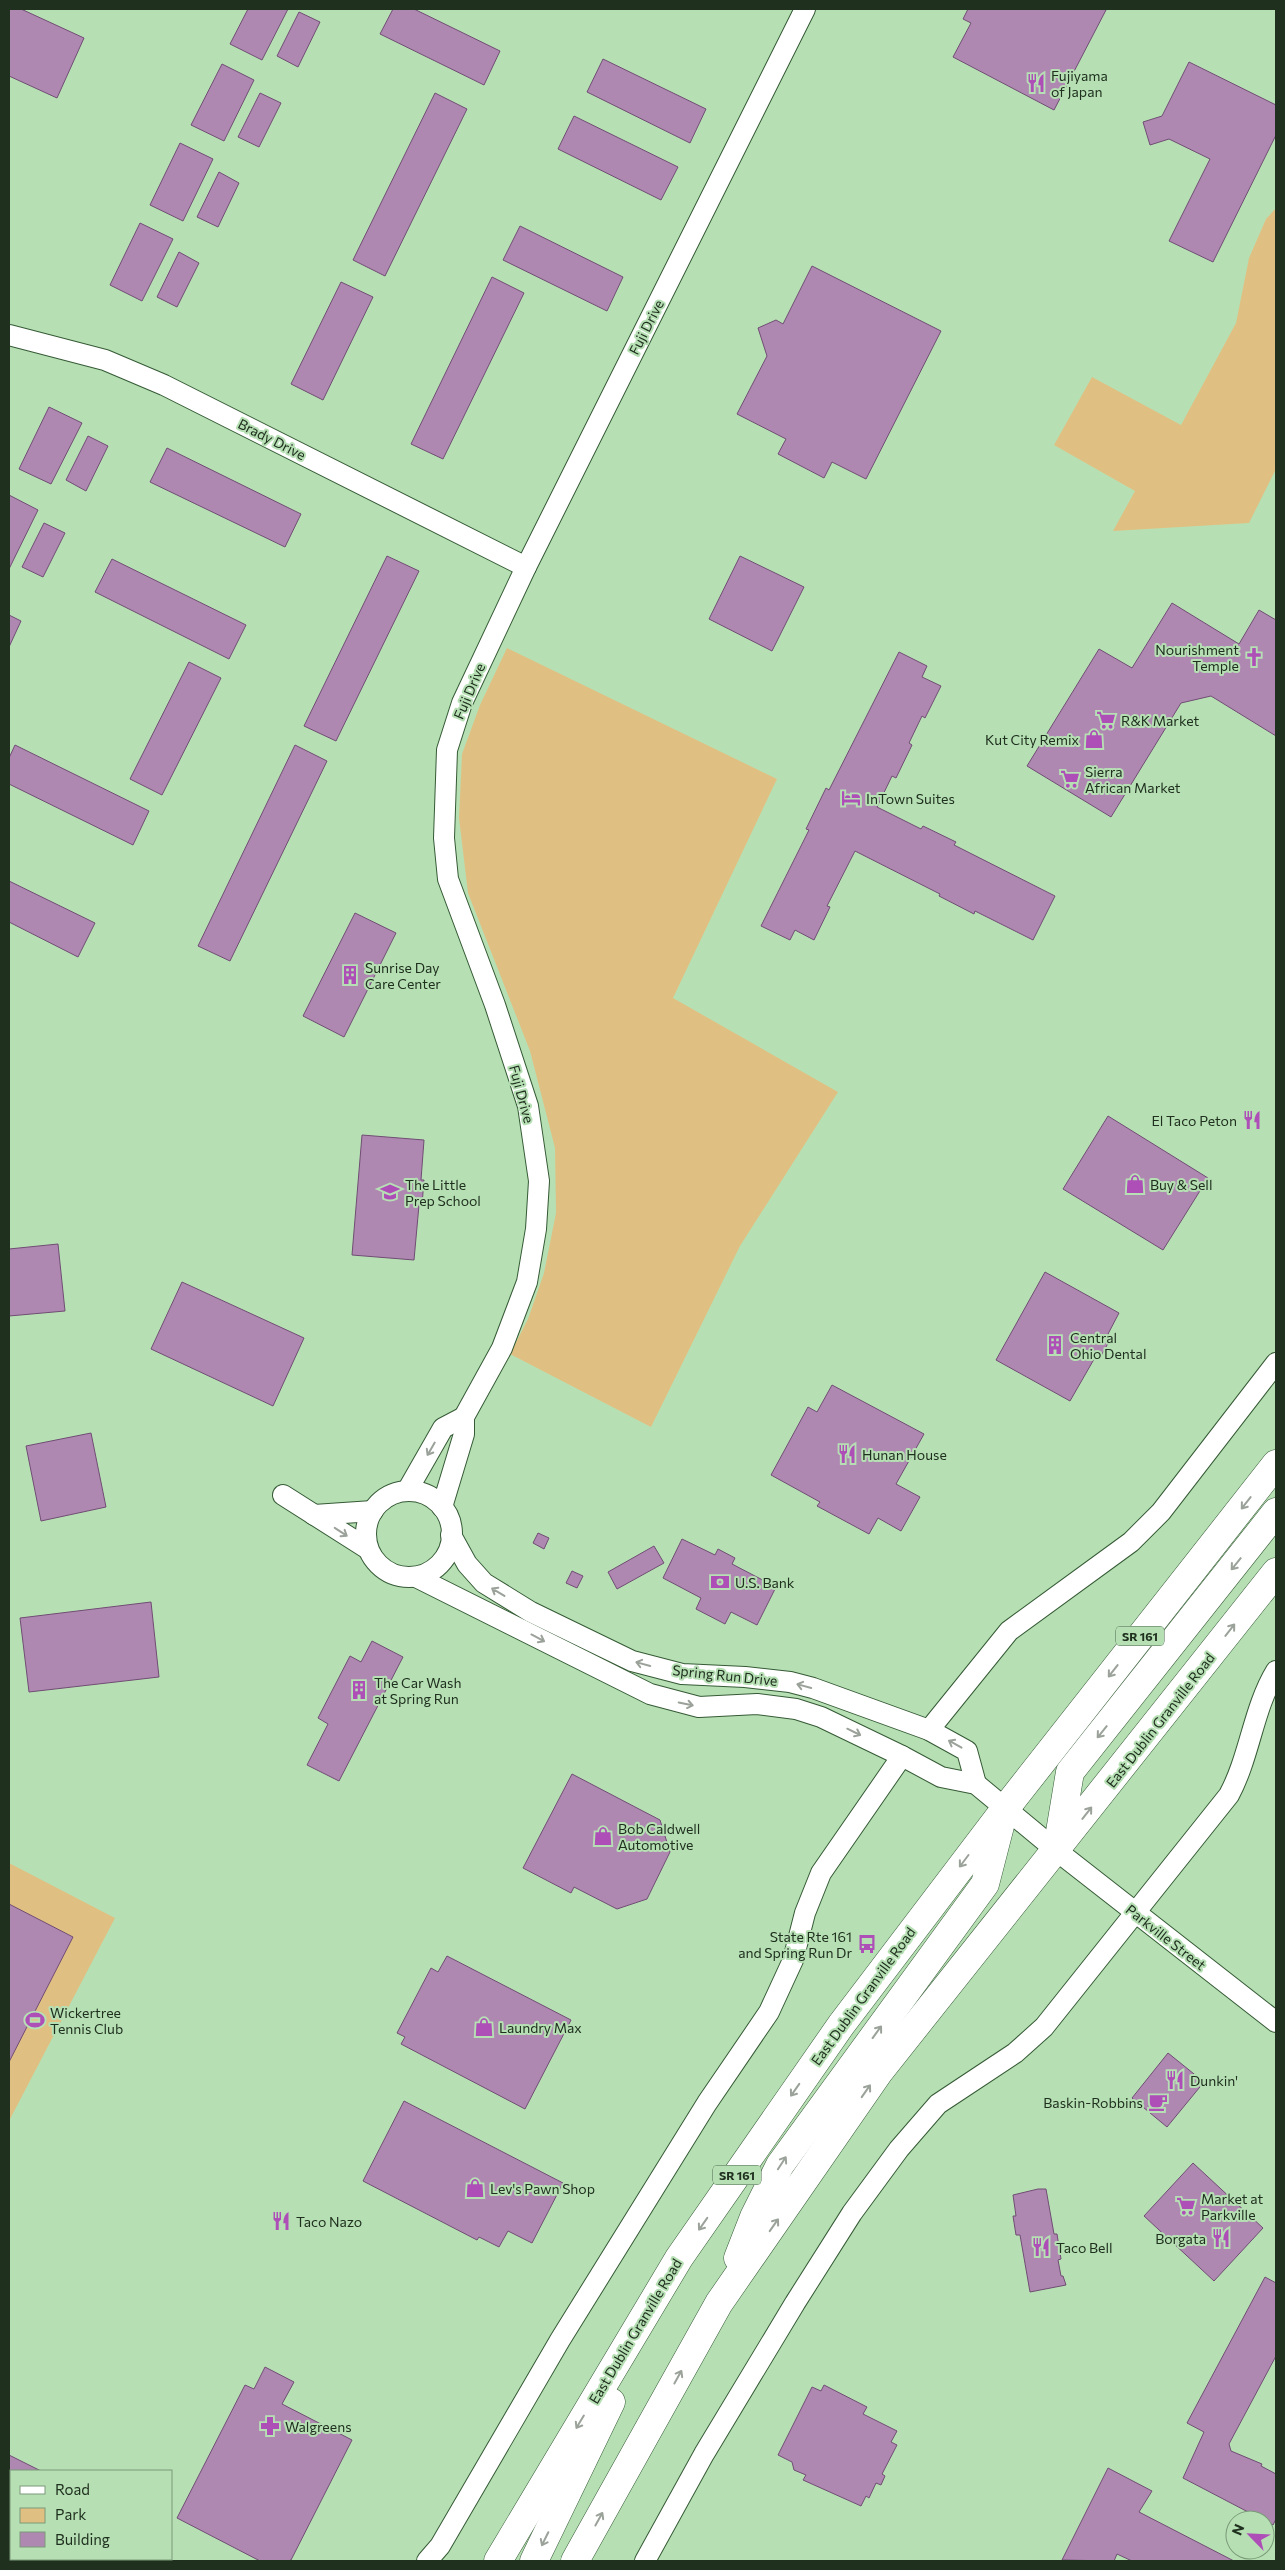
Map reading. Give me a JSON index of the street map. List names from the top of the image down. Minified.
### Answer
{"streets":{"main road":["SR 161","East Dublin Granville Road"],"street":["Fuji Drive","Brady Drive","Spring Run Drive","Parkville Street"]},"crossings":[["Fuji Drive","Brady Drive"],["Fuji Drive","Spring Run Drive"],["Spring Run Drive","East Dublin Granville Road"],["Spring Run Drive","Parkville Street"],["East Dublin Granville Road","Parkville Street"]],"places":{"restaurant":["Fujiyama of Japan","El Taco Peton","Hunan House","Dunkin'","Taco Nazo","Borgata","Taco Bell"],"church":["Nourishment Temple"],"supermarket":["R&K Market","Sierra African Market","Market at Parkville"],"shop":["Kut City Remix","Buy & Sell","Bob Caldwell Automotive","Laundry Max","Lev's Pawn Shop"],"hotel":["InTown Suites"],"building":["Sunrise Day Care Center","Central Ohio Dental","The Car Wash at Spring Run"],"school or university":["The Little Prep School"],"bank":["U.S. Bank"],"bus stop":["State Rte 161 and Spring Run Dr"],"sports":["Wickertree Tennis Club"],"cafe":["Baskin-Robbins"],"pharmacy":["Walgreens"]},"legend":["Road","Park","Building"],"north":"top left"}
